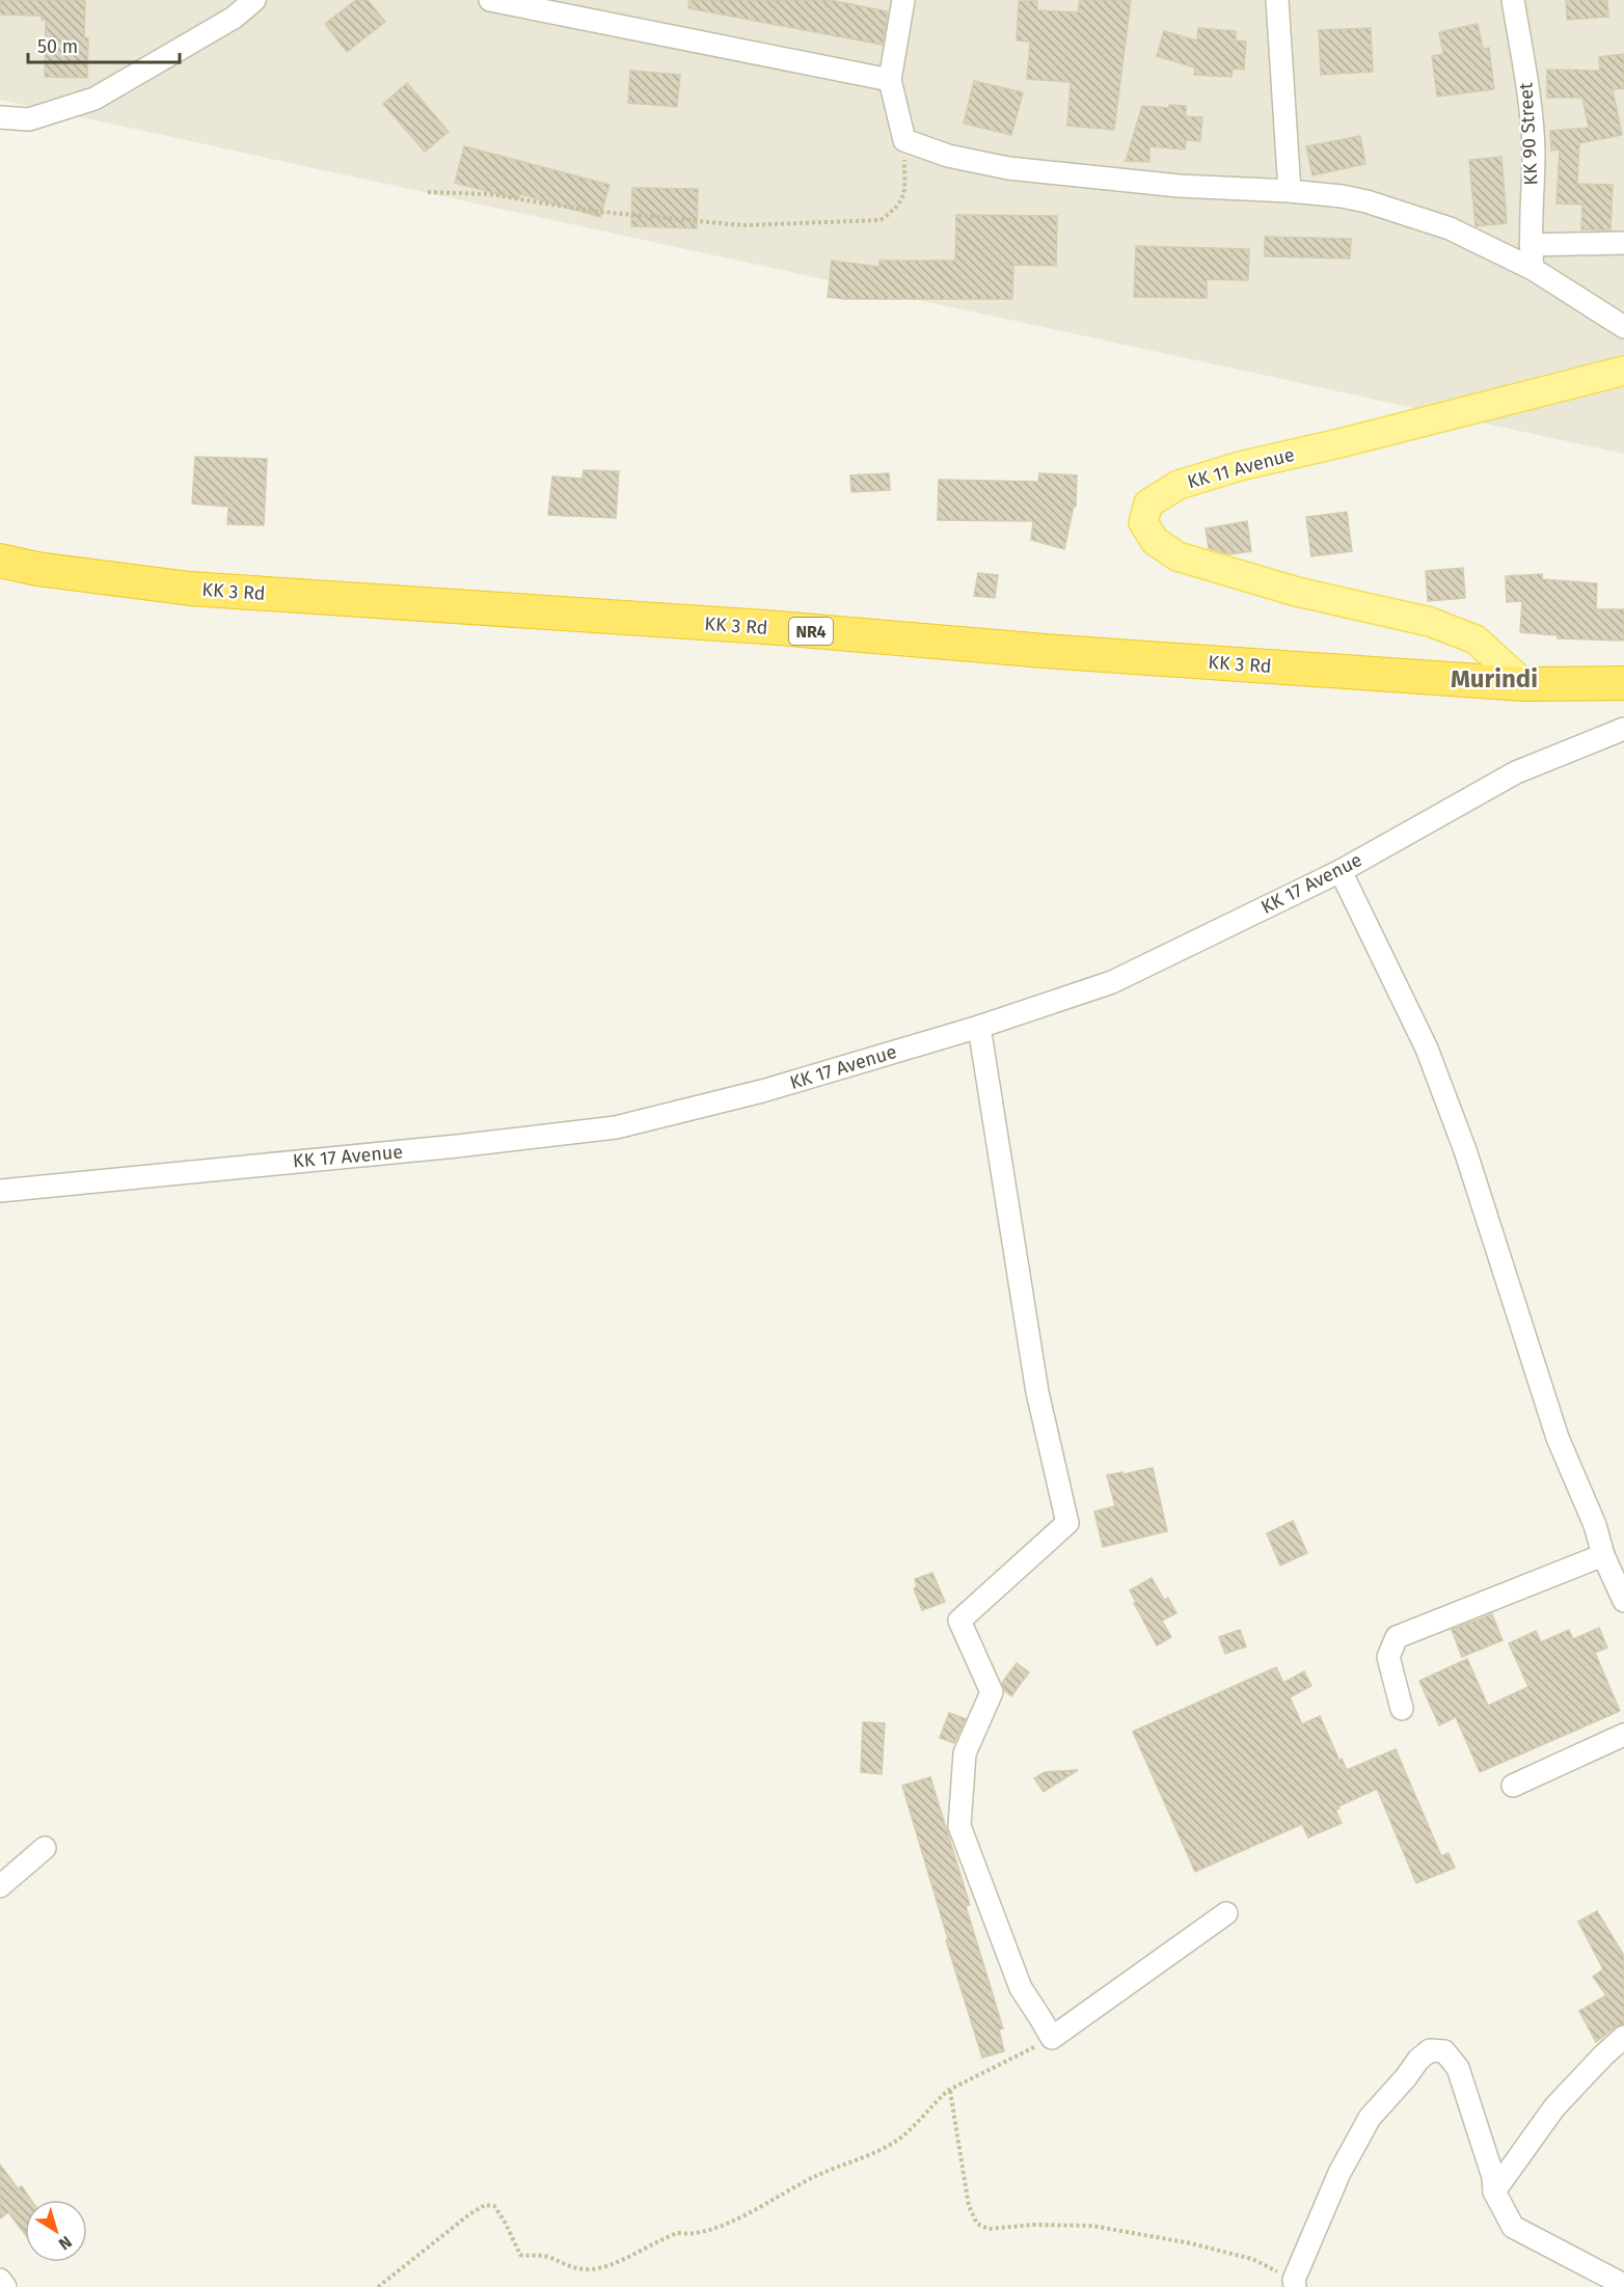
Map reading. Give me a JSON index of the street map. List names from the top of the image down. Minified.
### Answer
{"streets":{"highway":["KK 3 Rd","NR4"],"main road":["KK 11 Avenue"],"street":["KK 90 Street","KK 17 Avenue"]},"crossings":[["KK 11 Avenue","KK 3 Rd"]],"districts":["Murindi"],"scale_bar":"50 m","north":"bottom right"}
